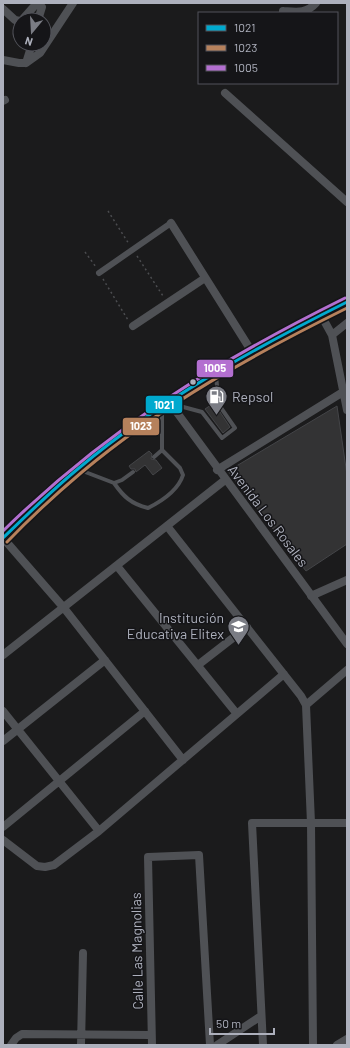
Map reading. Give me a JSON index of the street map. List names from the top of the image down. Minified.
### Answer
{"streets":{"street":["Avenida Los Rosales","Calle Las Magnolias"]},"places":{"fuel station":["Repsol"],"school or university":["Institución Educativa Elitex"]},"lines":["transit line 1005","transit line 1021","transit line 1023"],"legend":["1021","1023","1005"],"scale_bar":"50 m","north":"bottom"}
